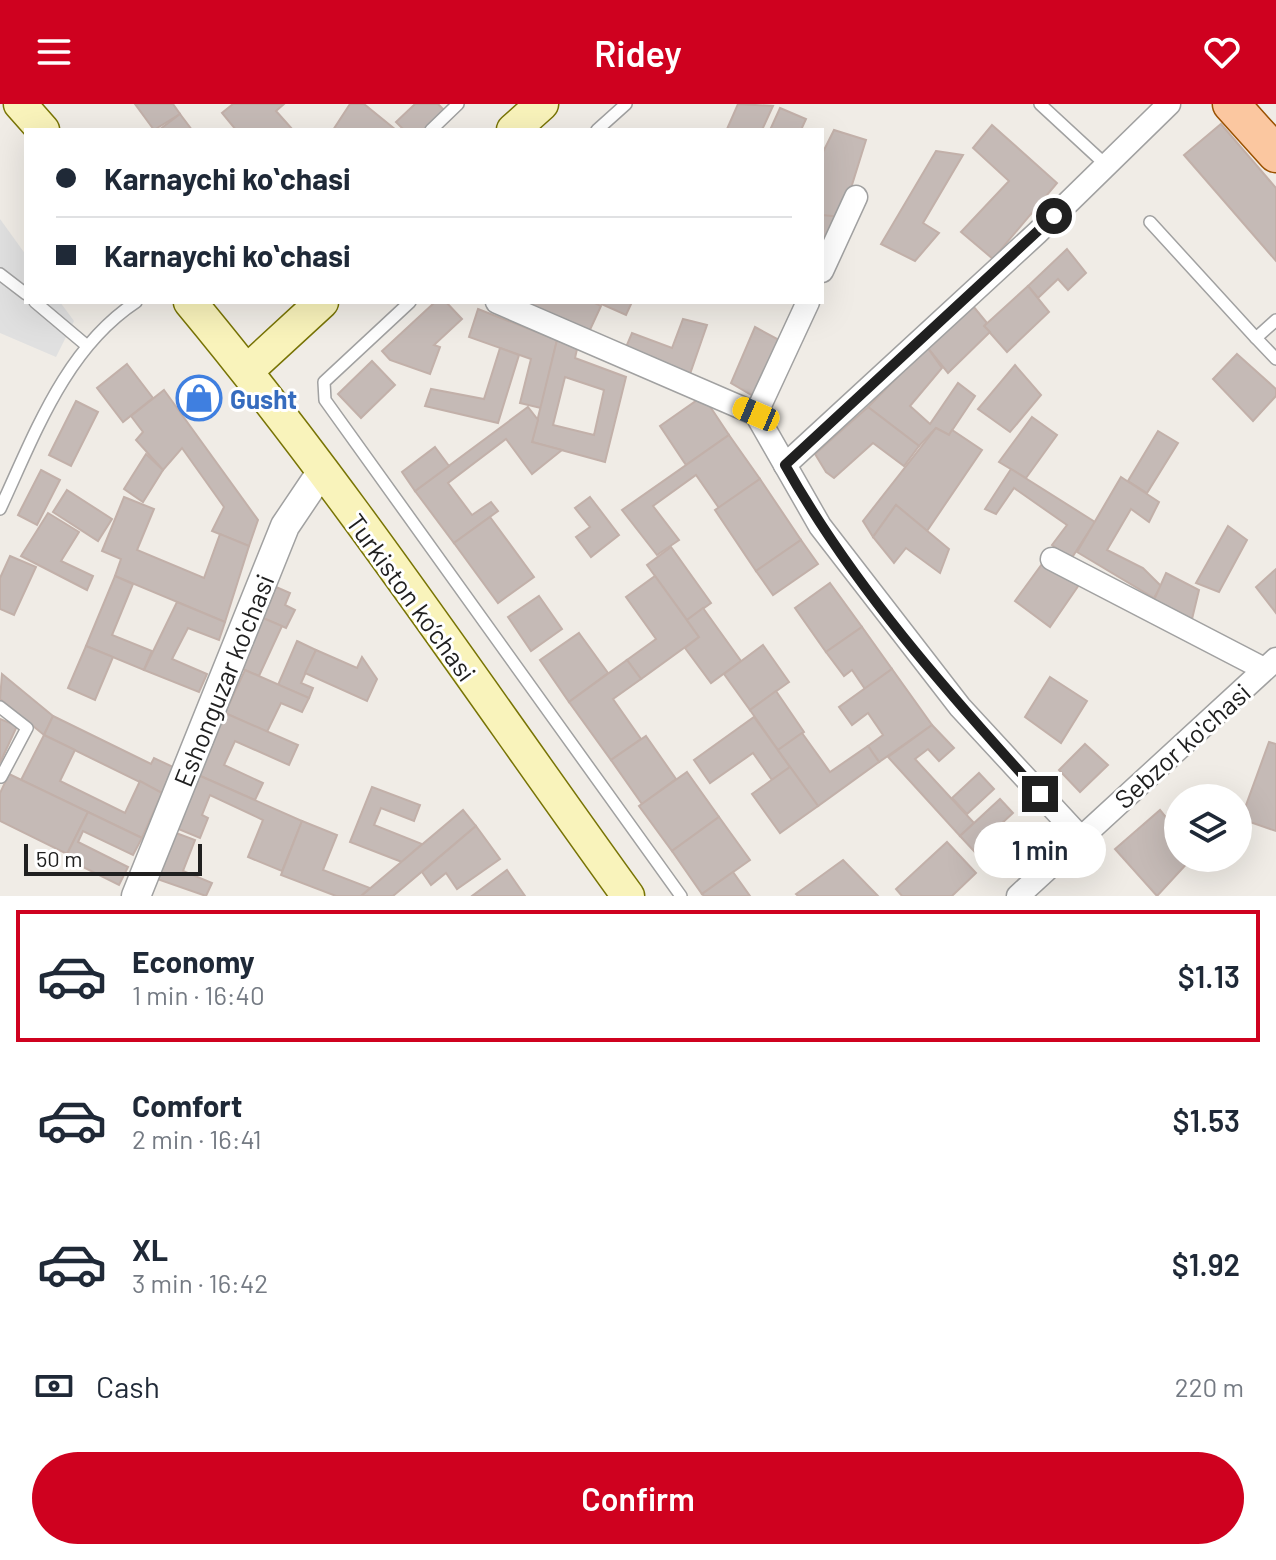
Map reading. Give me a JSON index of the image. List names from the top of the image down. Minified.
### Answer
{"streets":{"main road":["Turkiston ko’chasi"],"street":["Eshonguzar ko'chasi","Sebzor ko'chasi"]},"crossings":[["Turkiston ko’chasi","Eshonguzar ko'chasi"]],"places":{"shop":["Gusht"]},"scale_bar":"50 m","page":{"header":"Ridey","banner":["Karnaychi koʻchasi","Karnaychi koʻchasi"],"bubble":"1 min","scale":"50 m","list":[{"name":"Economy","note":"1 min · 16:40","value":"$1.13"},{"name":"Comfort","note":"2 min · 16:41","value":"$1.53"},{"name":"XL","note":"3 min · 16:42","value":"$1.92"}],"pay":["Cash","220 m"],"buttons":"Confirm"}}
